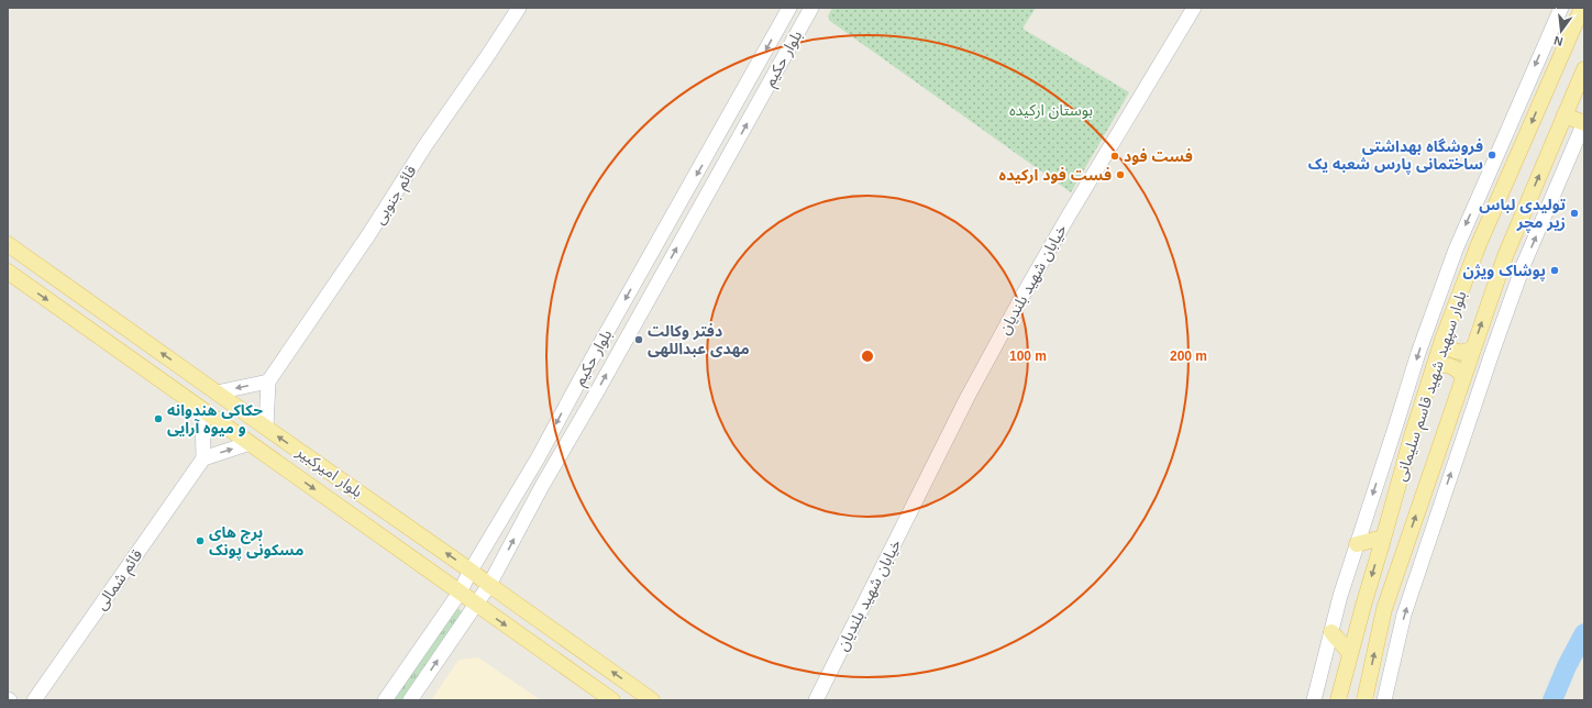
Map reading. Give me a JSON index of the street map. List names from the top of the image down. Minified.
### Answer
{"streets":{"main road":["بلوار سپهبد شهید قاسم سلیمانی","بلوار امیرکبیر"],"street":["بلوار حکیم","قائم جنوبی","خیابان شهید بلندیان","قائم شمالی"]},"crossings":[["بلوار حکیم","بلوار امیرکبیر"]],"parks":["بوستان ارکیده"],"places":["فروشگاه بهداشتی ساختمانی پارس شعبه یک","فست فود","فست فود ارکیده","تولیدی لباس زیر مچر","پوشاک ویژن","دفتر وکالت مهدی عبداللهی","حکاکی هندوانه و میوه آرایی","برج های مسکونی پونک"],"north":"bottom","rings":["100 m","200 m"]}
